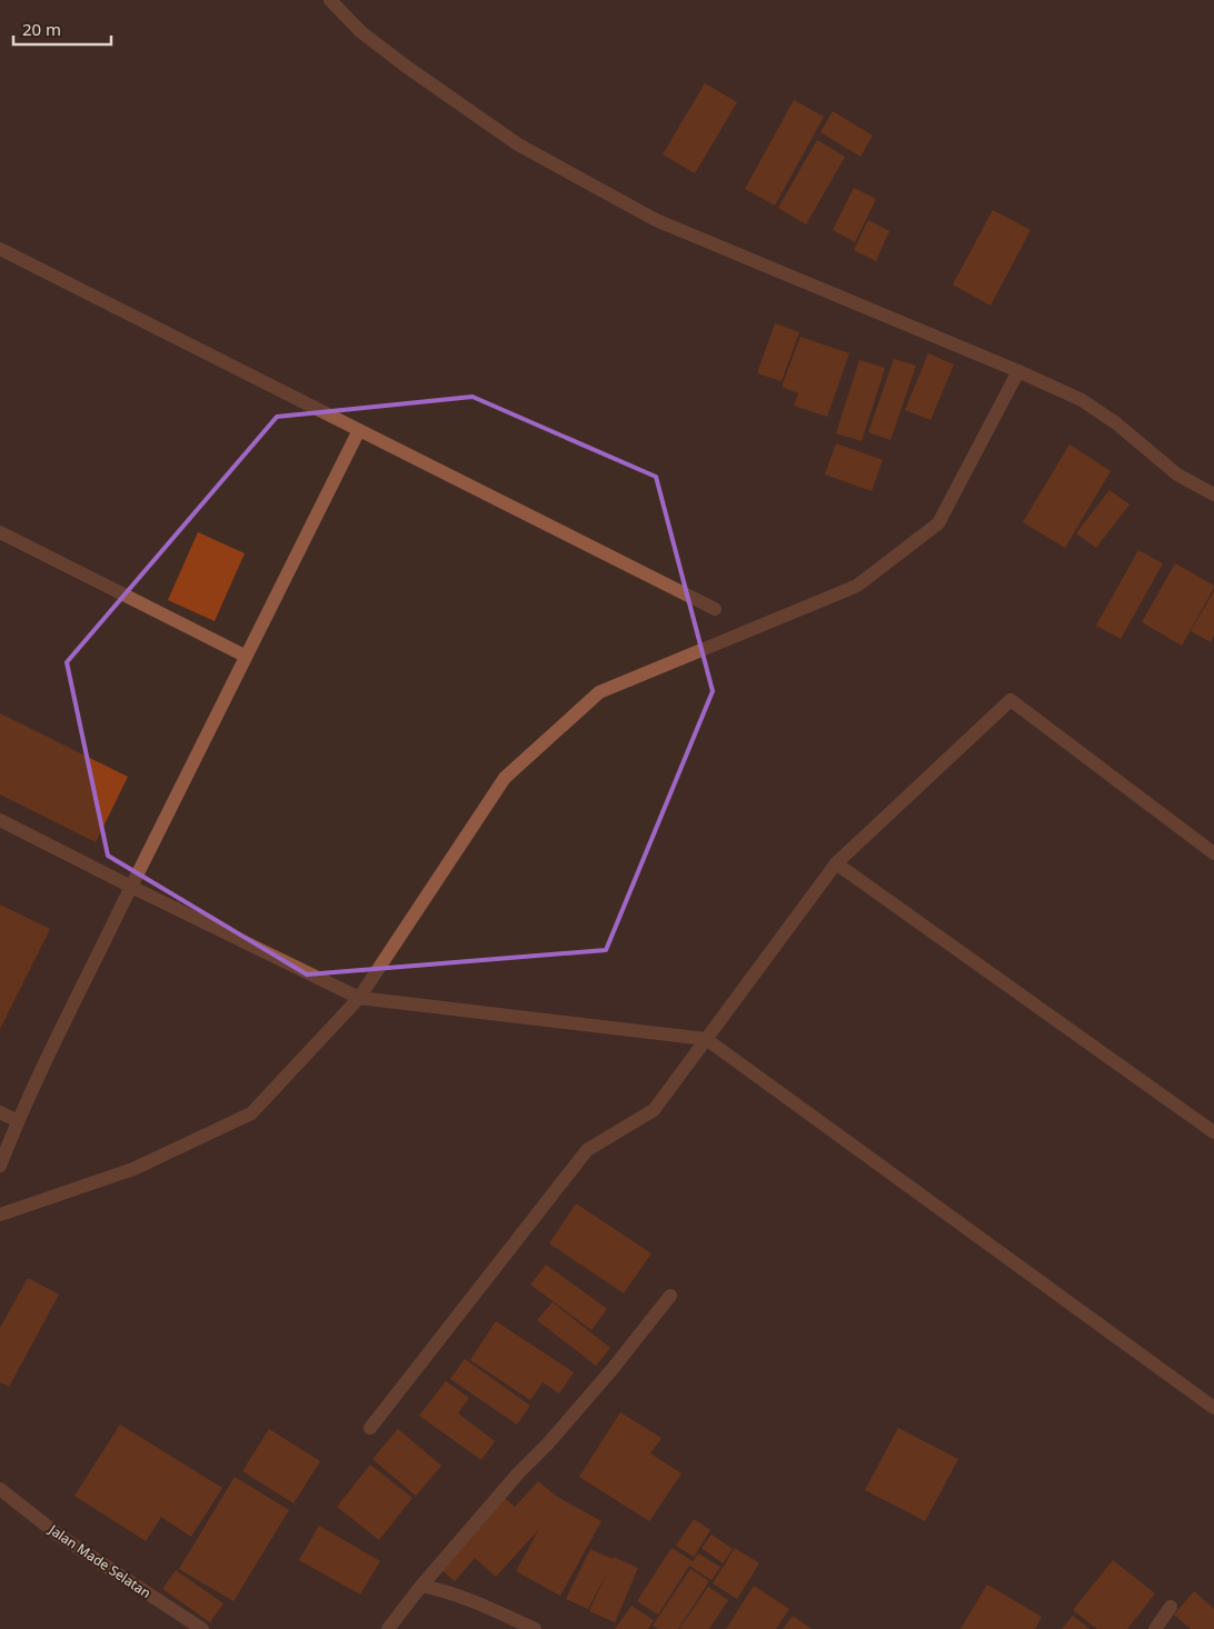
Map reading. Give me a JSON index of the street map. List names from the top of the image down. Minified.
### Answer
{"streets":{"street":["Jalan Made Selatan"]},"scale_bar":"20 m"}
